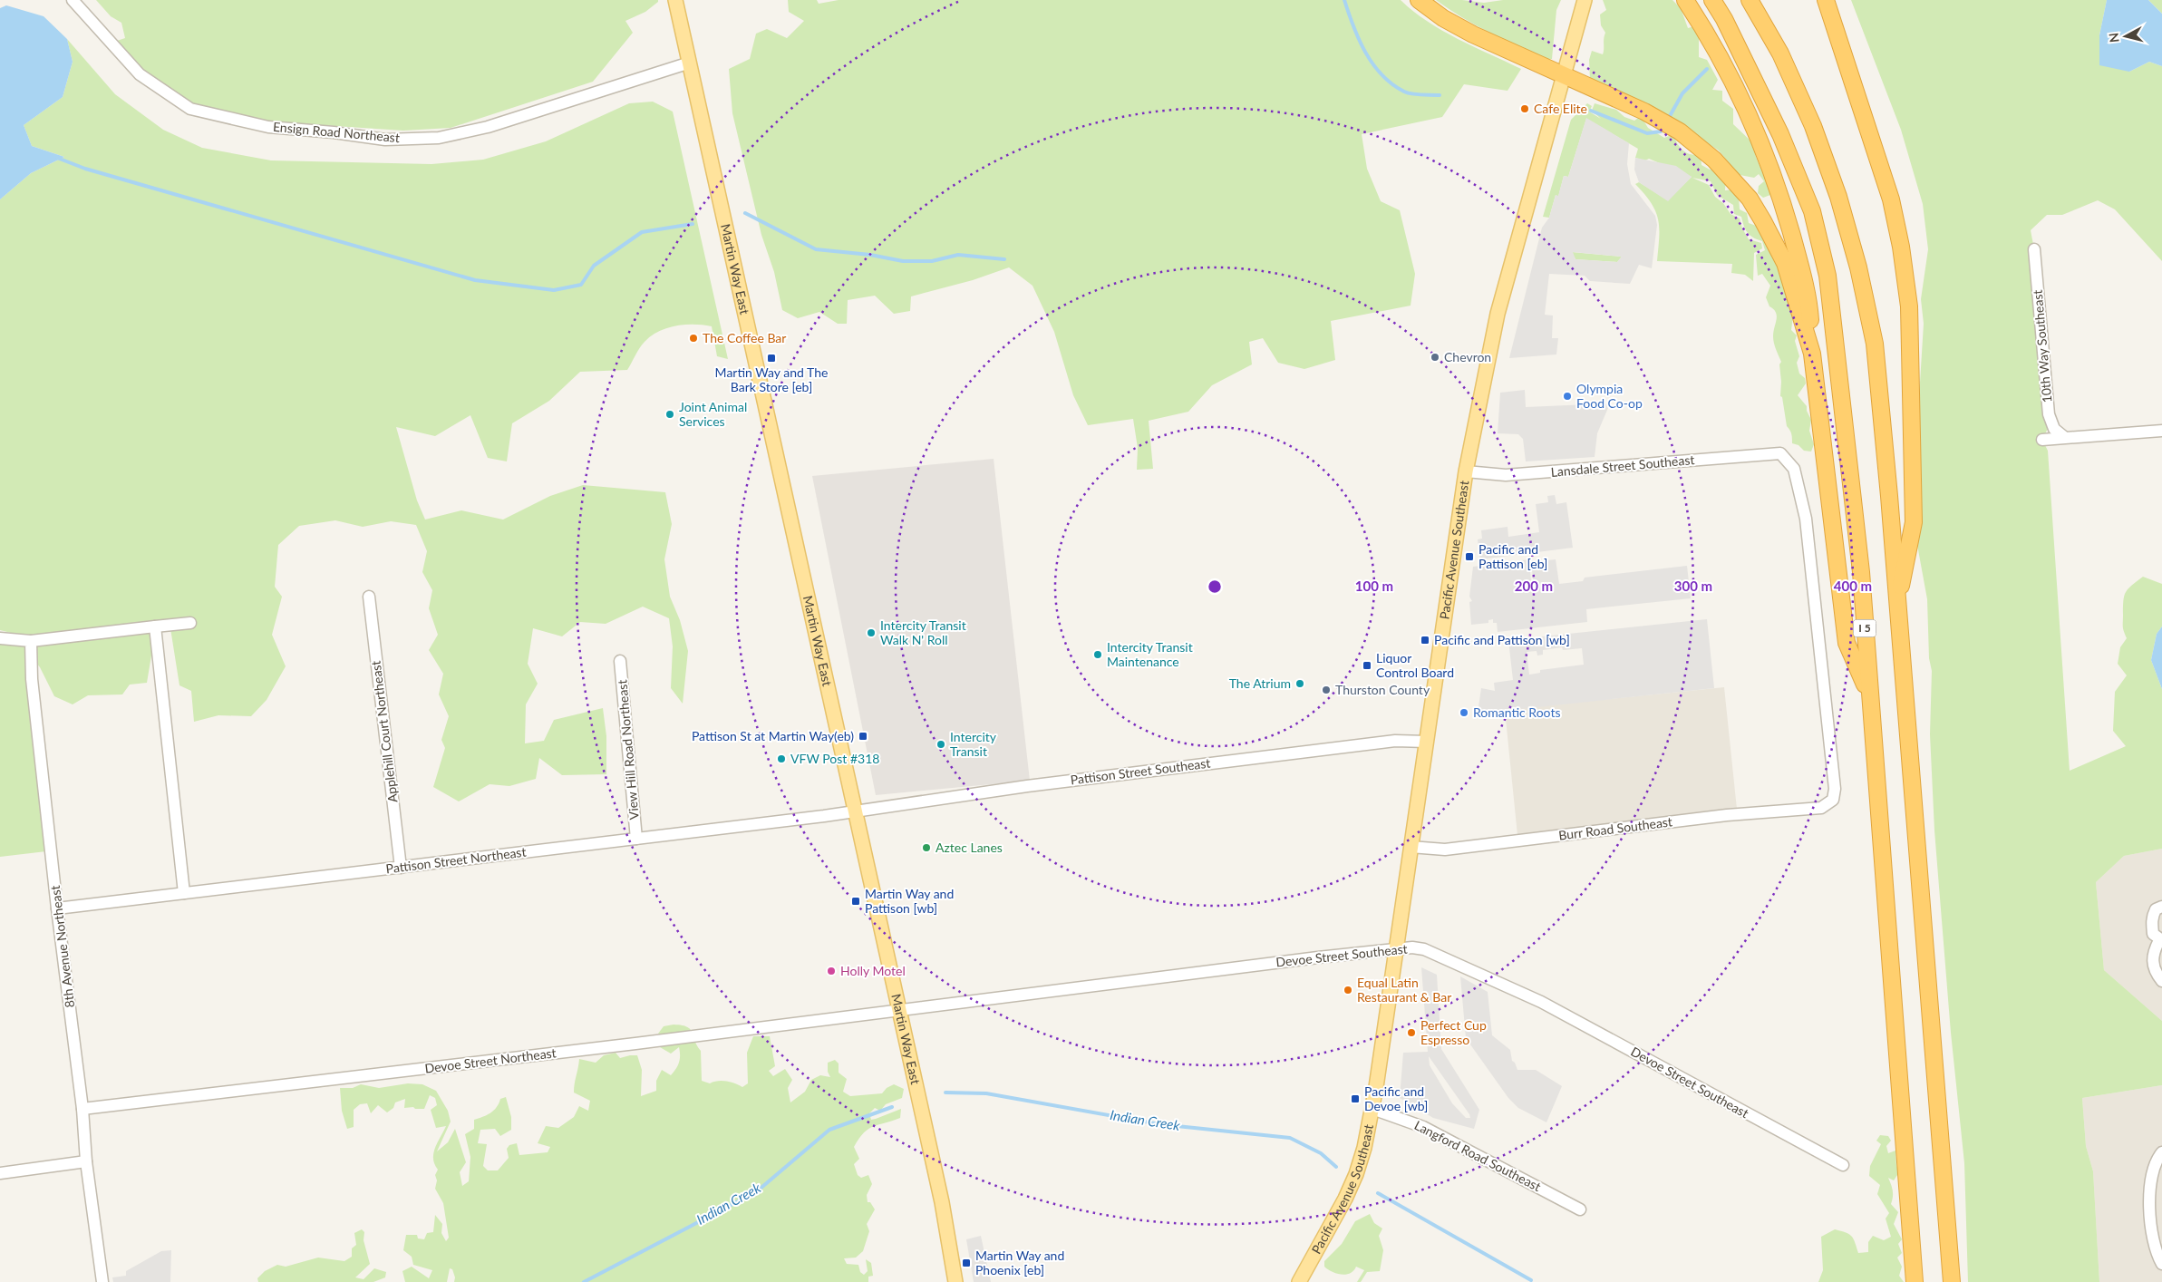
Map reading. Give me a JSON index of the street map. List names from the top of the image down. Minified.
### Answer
{"streets":{"highway":["I 5"],"main road":["Martin Way East","Pacific Avenue Southeast"],"street":["Ensign Road Northeast","10th Way Southeast","Lansdale Street Southeast","Applehill Court Northeast","View Hill Road Northeast","Pattison Street Southeast","Burr Road Southeast","Pattison Street Northeast","8th Avenue Northeast","Devoe Street Southeast","Devoe Street Northeast","Langford Road Southeast"]},"crossings":[["Ensign Road Northeast","Martin Way East"],["Martin Way East","Pattison Street Southeast"],["Martin Way East","Pattison Street Northeast"],["Martin Way East","Devoe Street Southeast"],["Martin Way East","Devoe Street Northeast"],["Lansdale Street Southeast","Pacific Avenue Southeast"],["Lansdale Street Southeast","Burr Road Southeast"],["Pacific Avenue Southeast","Pattison Street Southeast"],["Pacific Avenue Southeast","Burr Road Southeast"],["Pacific Avenue Southeast","Devoe Street Southeast"],["Pacific Avenue Southeast","Langford Road Southeast"],["Applehill Court Northeast","Pattison Street Northeast"],["View Hill Road Northeast","Pattison Street Northeast"],["Pattison Street Southeast","Pattison Street Northeast"],["Pattison Street Northeast","8th Avenue Northeast"],["8th Avenue Northeast","Devoe Street Northeast"],["Devoe Street Southeast","Devoe Street Northeast"]],"water":["Indian Creek"],"places":{"other":["Cafe Elite","The Coffee Bar","Chevron","Olympia Food Co-op","Joint Animal Services","Intercity Transit Walk N' Roll","Intercity Transit Maintenance","The Atrium","Thurston County","Romantic Roots","Intercity Transit","VFW Post #318","Aztec Lanes","Holly Motel","Equal Latin Restaurant & Bar","Perfect Cup Espresso"],"transit":["Martin Way and The Bark Store [eb]","Pacific and Pattison [eb]","Pacific and Pattison [wb]","Liquor Control Board","Pattison St at Martin Way(eb)","Martin Way and Pattison [wb]","Pacific and Devoe [wb]","Martin Way and Phoenix [eb]"]},"north":"left","rings":["100 m","200 m","300 m","400 m"]}
